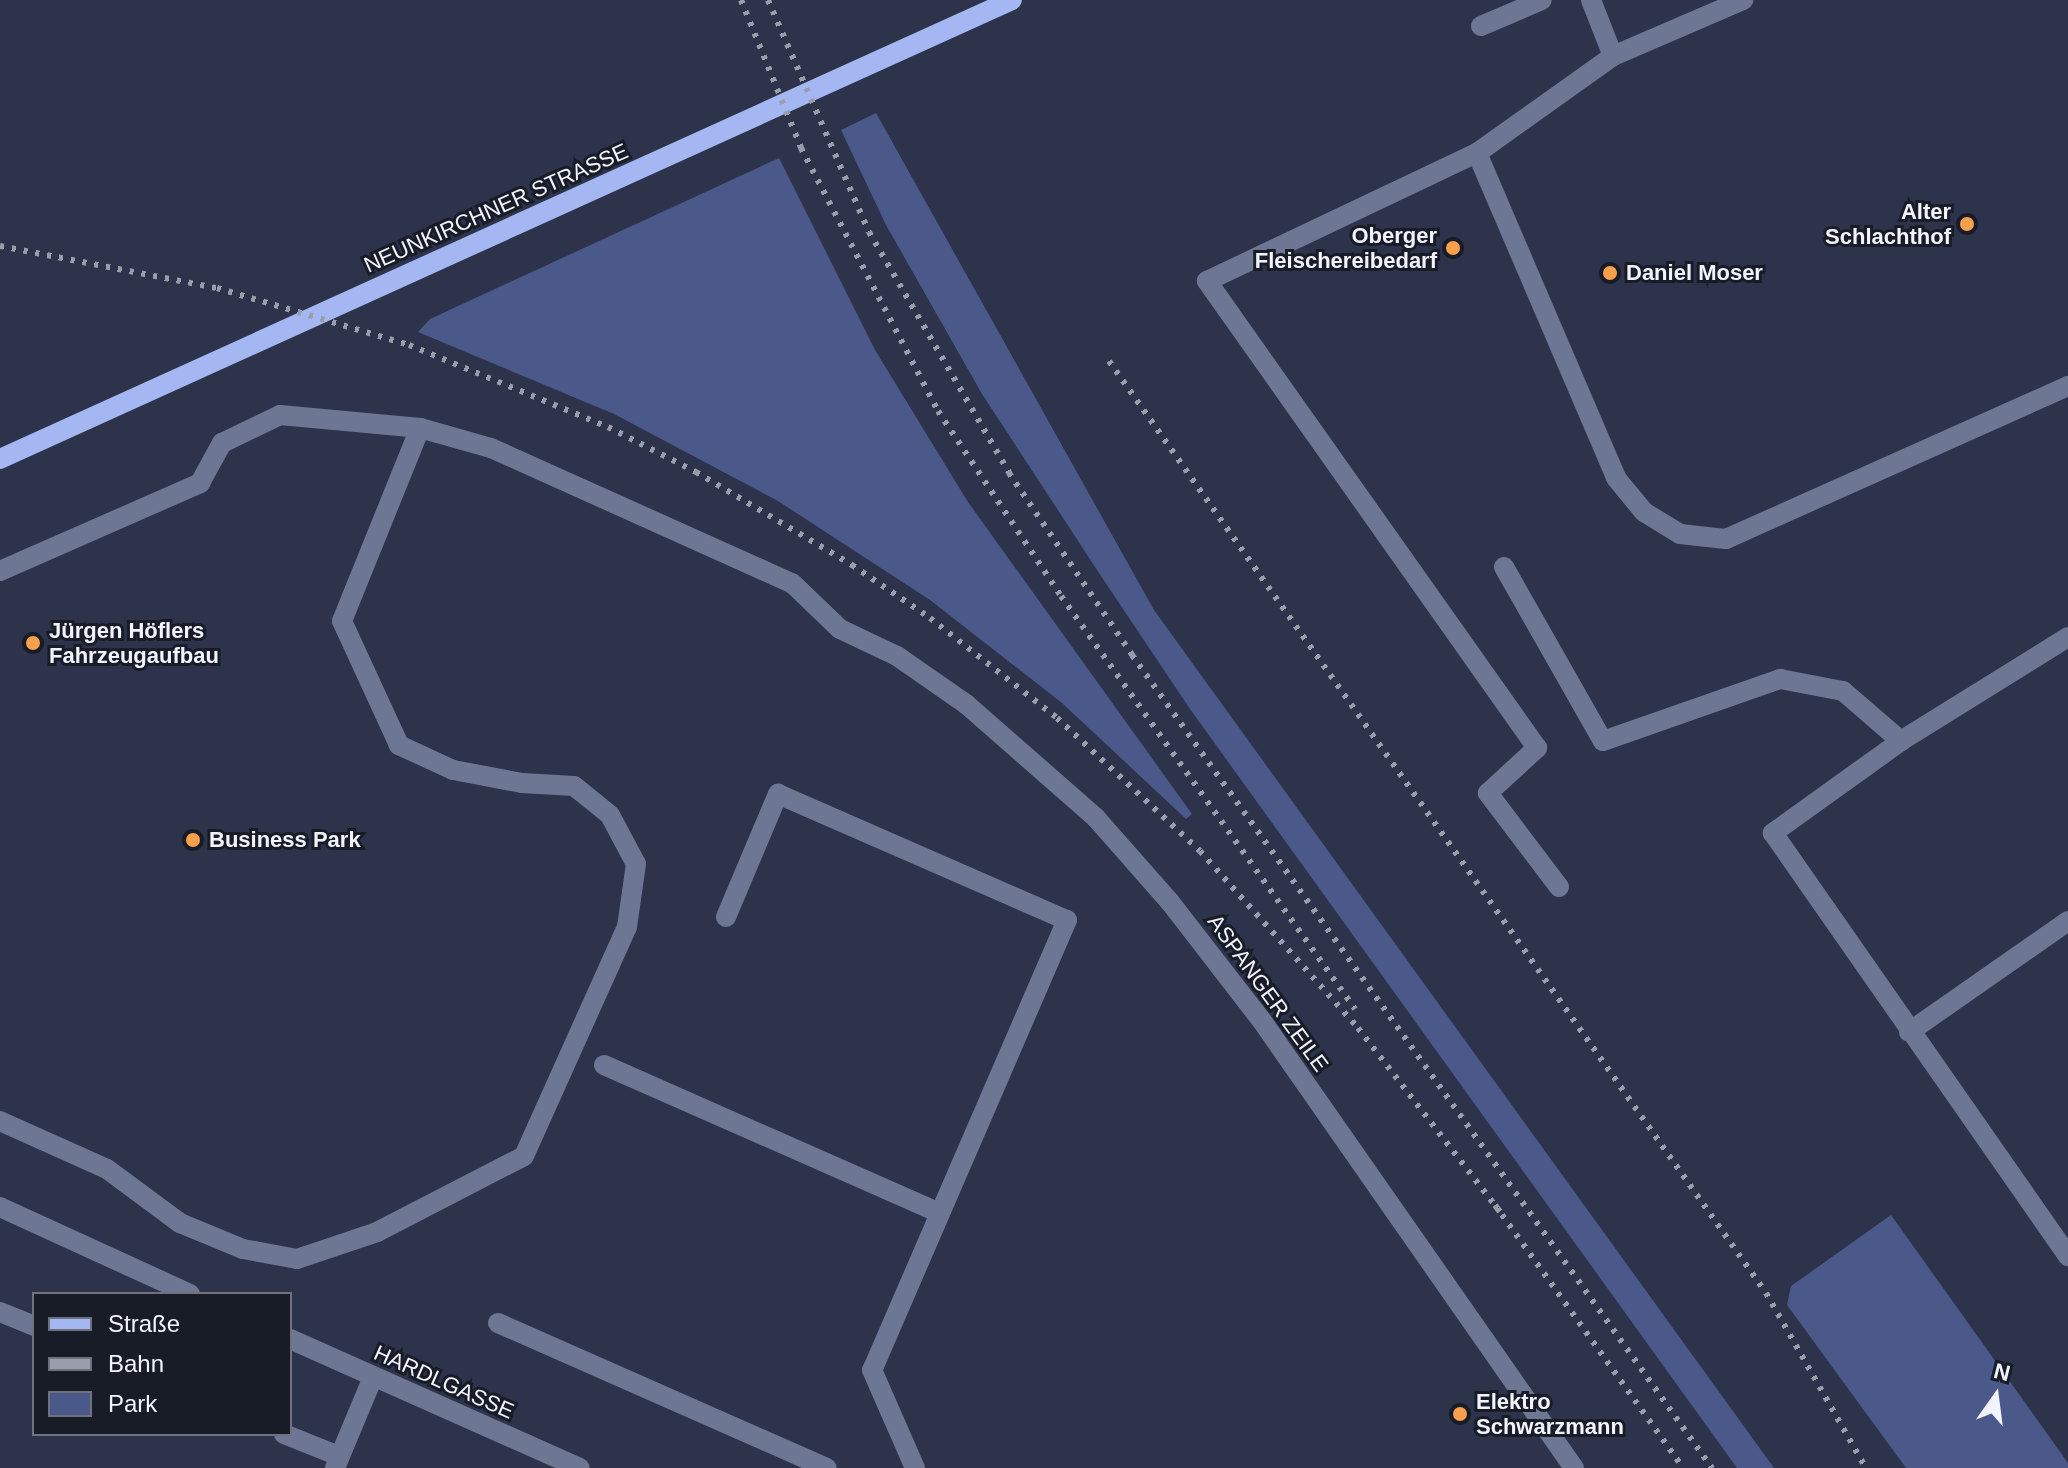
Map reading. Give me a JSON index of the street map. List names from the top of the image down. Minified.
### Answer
{"streets":{"main road":["NEUNKIRCHNER STRASSE"],"street":["ASPANGER ZEILE","HARDLGASSE"]},"places":["Alter Schlachthof","Oberger Fleischereibedarf","Daniel Moser","Jürgen Höflers Fahrzeugaufbau","Business Park","Elektro Schwarzmann"],"legend":["Straße","Bahn","Park"],"north":"top"}
